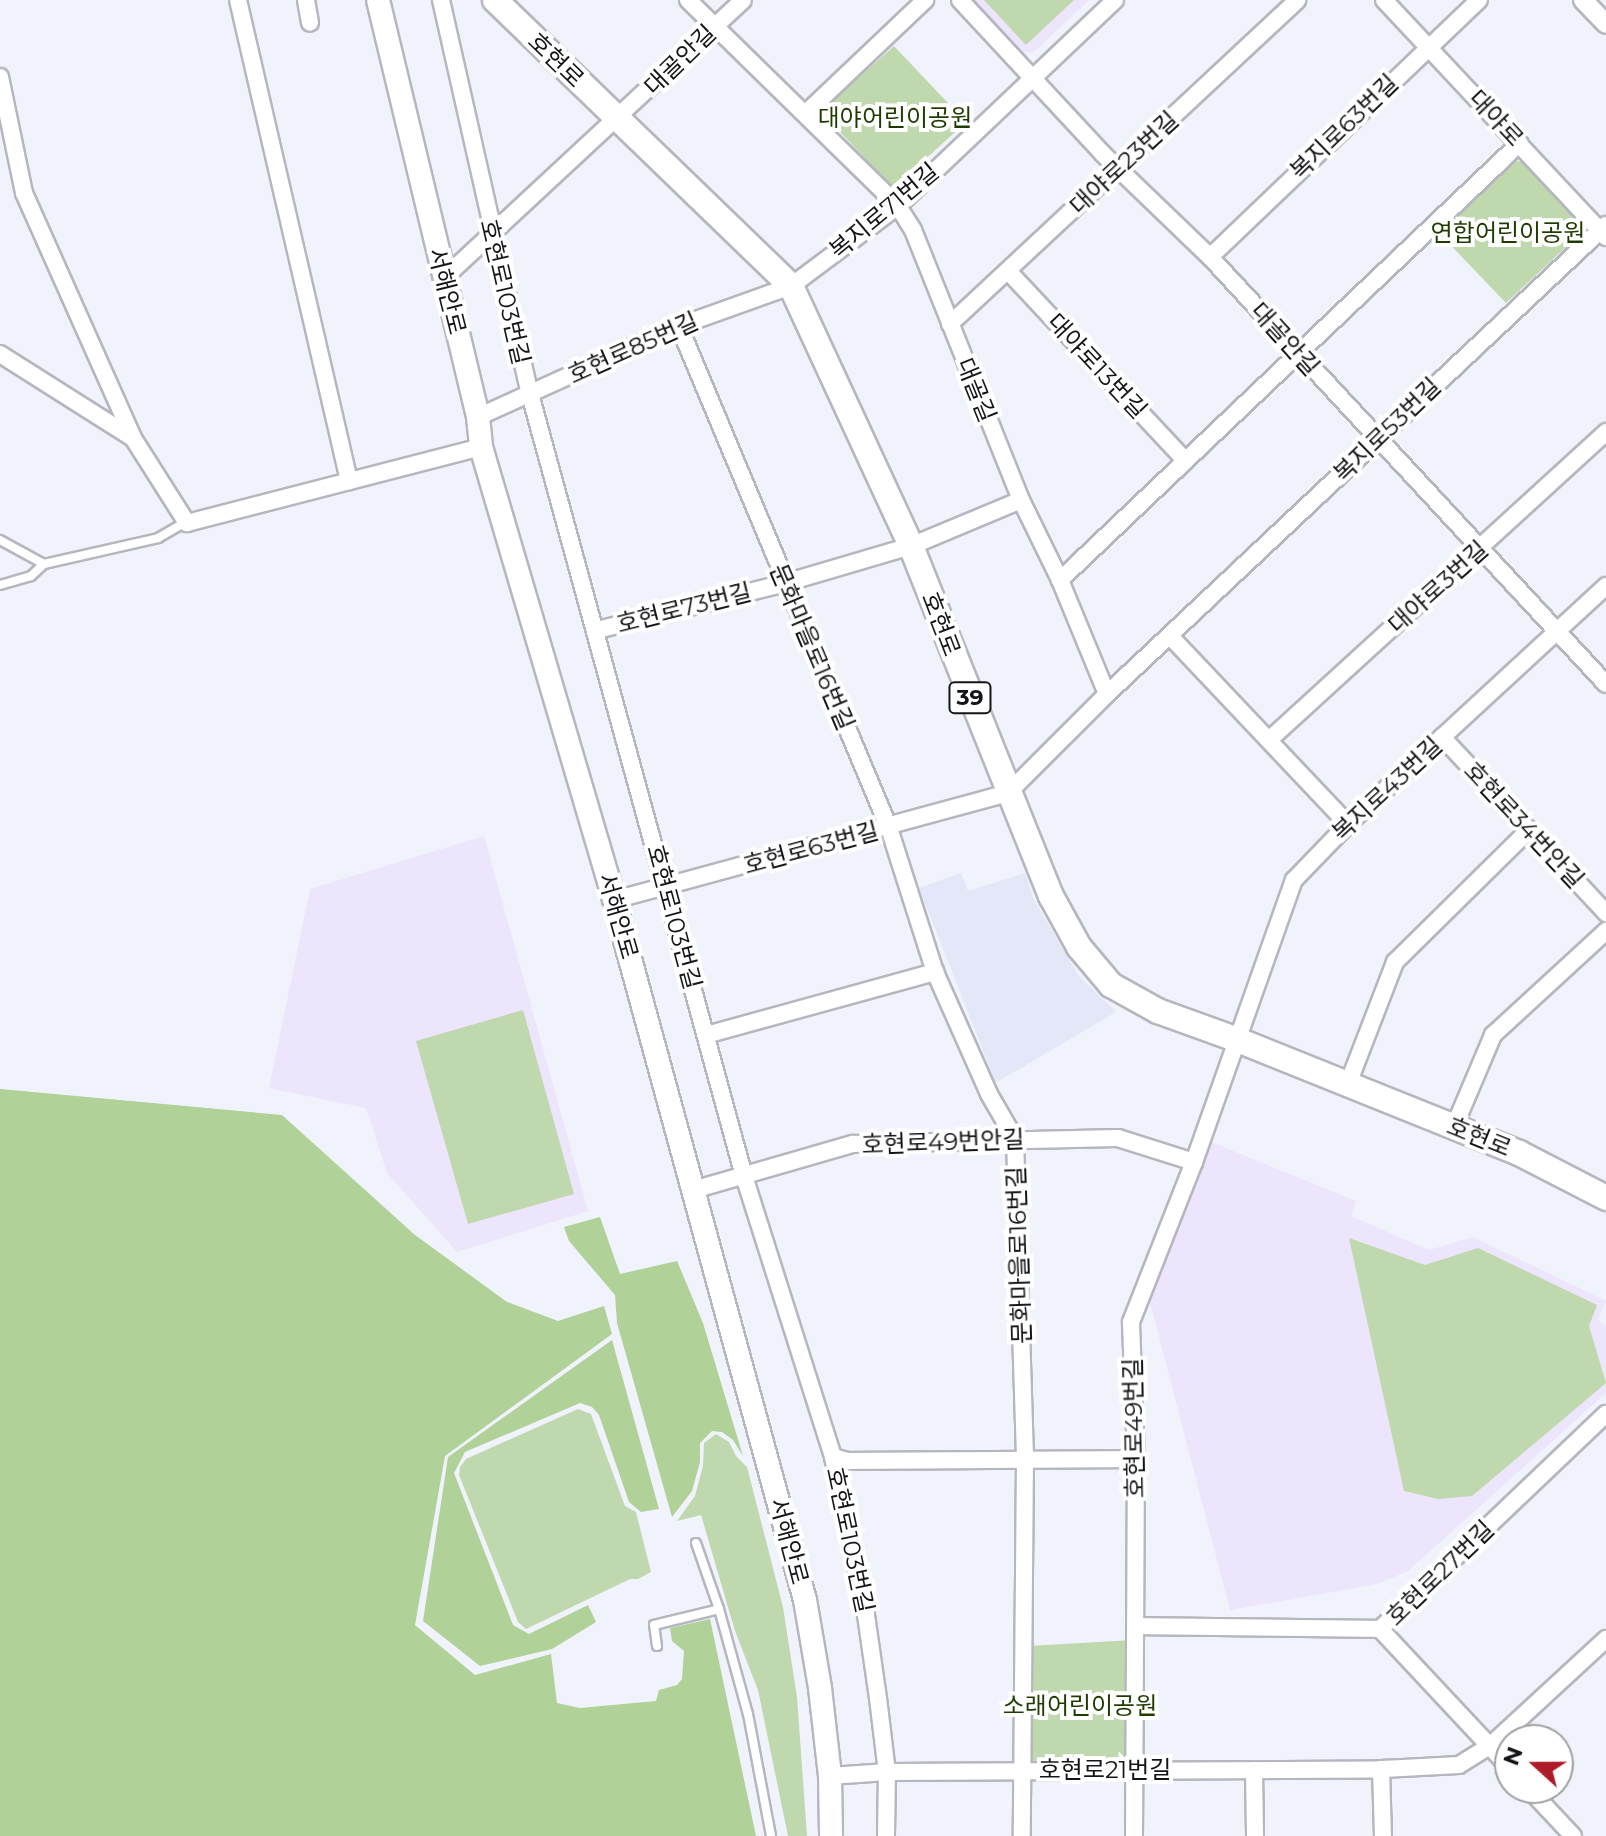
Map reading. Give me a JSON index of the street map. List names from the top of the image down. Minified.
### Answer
{"streets":{"main road":["호현로","서해안로","39"],"street":["대골안길","대야로","복지로63번길","대야로23번길","복지로71번길","호현로103번길","호현로85번길","대야로13번길","대골길","복지로53번길","대야로3번길","호현로73번길","문화마을로16번길","복지로43번길","호현로34번안길","호현로63번길","호현로49번안길","호현로49번길","호현로27번길","호현로21번길"]},"crossings":[["호현로","대골안길"],["호현로","복지로71번길"],["호현로","호현로85번길"],["호현로","복지로53번길"],["호현로","호현로73번길"],["호현로","복지로43번길"],["호현로","호현로63번길"],["호현로","호현로49번길"],["대골안길","복지로63번길"],["대골안길","대야로23번길"],["대골안길","복지로71번길"],["대골안길","대골길"],["대골안길","복지로53번길"],["대골안길","대야로3번길"],["대골안길","복지로43번길"],["대야로","복지로63번길"],["대야로","복지로53번길"],["대야로23번길","대야로13번길"],["대야로23번길","대골길"],["복지로71번길","호현로85번길"],["복지로71번길","대골길"],["서해안로","호현로85번길"],["서해안로","호현로63번길"],["서해안로","호현로49번안길"],["서해안로","호현로21번길"],["호현로103번길","호현로85번길"],["호현로103번길","호현로73번길"],["호현로103번길","호현로63번길"],["호현로103번길","호현로49번안길"],["호현로103번길","호현로21번길"],["호현로85번길","문화마을로16번길"],["대골길","복지로53번길"],["대골길","호현로73번길"],["복지로53번길","호현로63번길"],["호현로73번길","문화마을로16번길"],["문화마을로16번길","호현로63번길"],["문화마을로16번길","호현로49번안길"],["문화마을로16번길","호현로21번길"],["복지로43번길","호현로34번안길"],["복지로43번길","호현로49번길"],["호현로49번안길","호현로49번길"],["호현로49번길","호현로27번길"],["호현로49번길","호현로21번길"]],"parks":["대야어린이공원","연합어린이공원","소래어린이공원"],"north":"left"}
